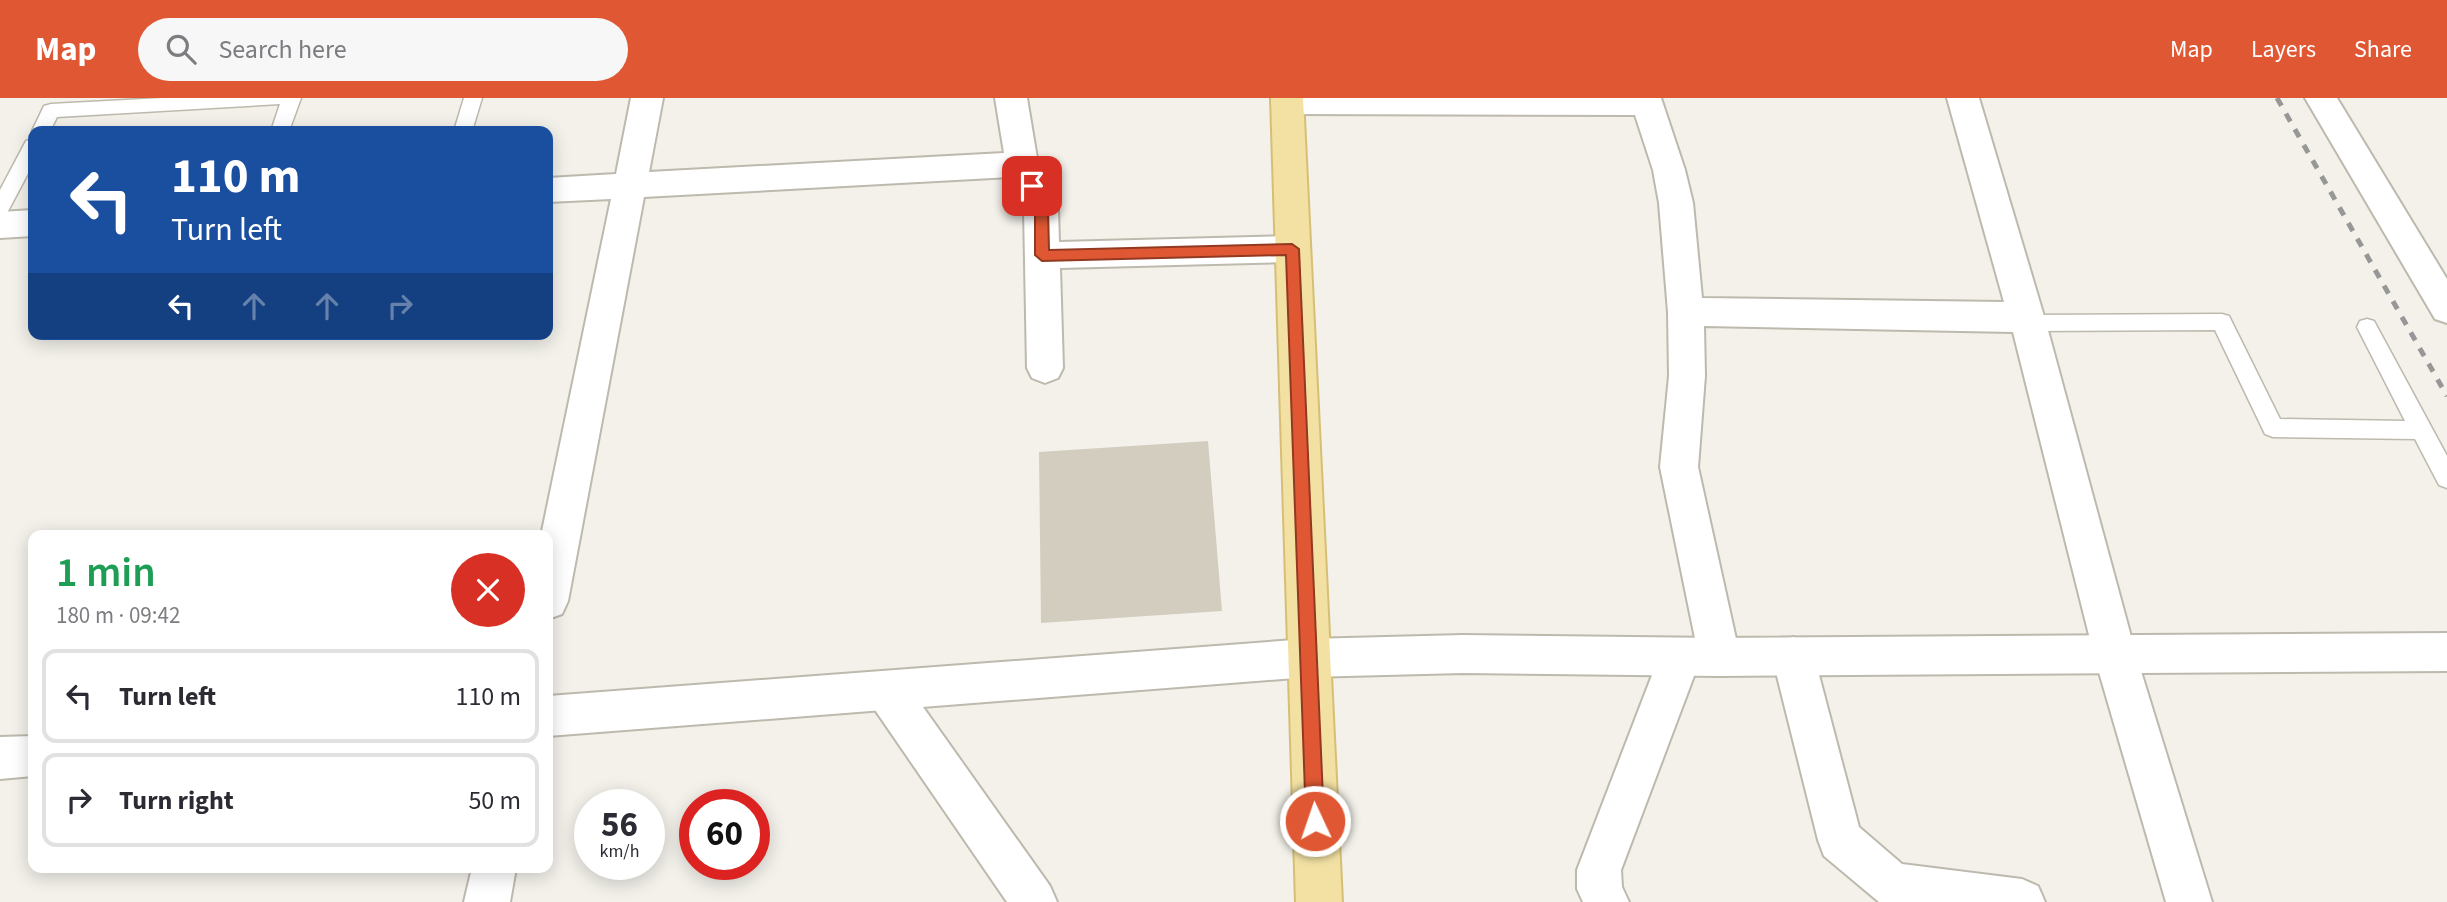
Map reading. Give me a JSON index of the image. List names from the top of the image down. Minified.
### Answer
{"page":{"header":"Map","search":"Search here","nav":["Map","Layers","Share"],"turn":["110 m","Turn left"],"heading":["1 min","180 m · 09:42"],"list":[{"name":"Turn left","value":"110 m"},{"name":"Turn right","value":"50 m"}],"speed":"56 km/h","limit":"60"}}
